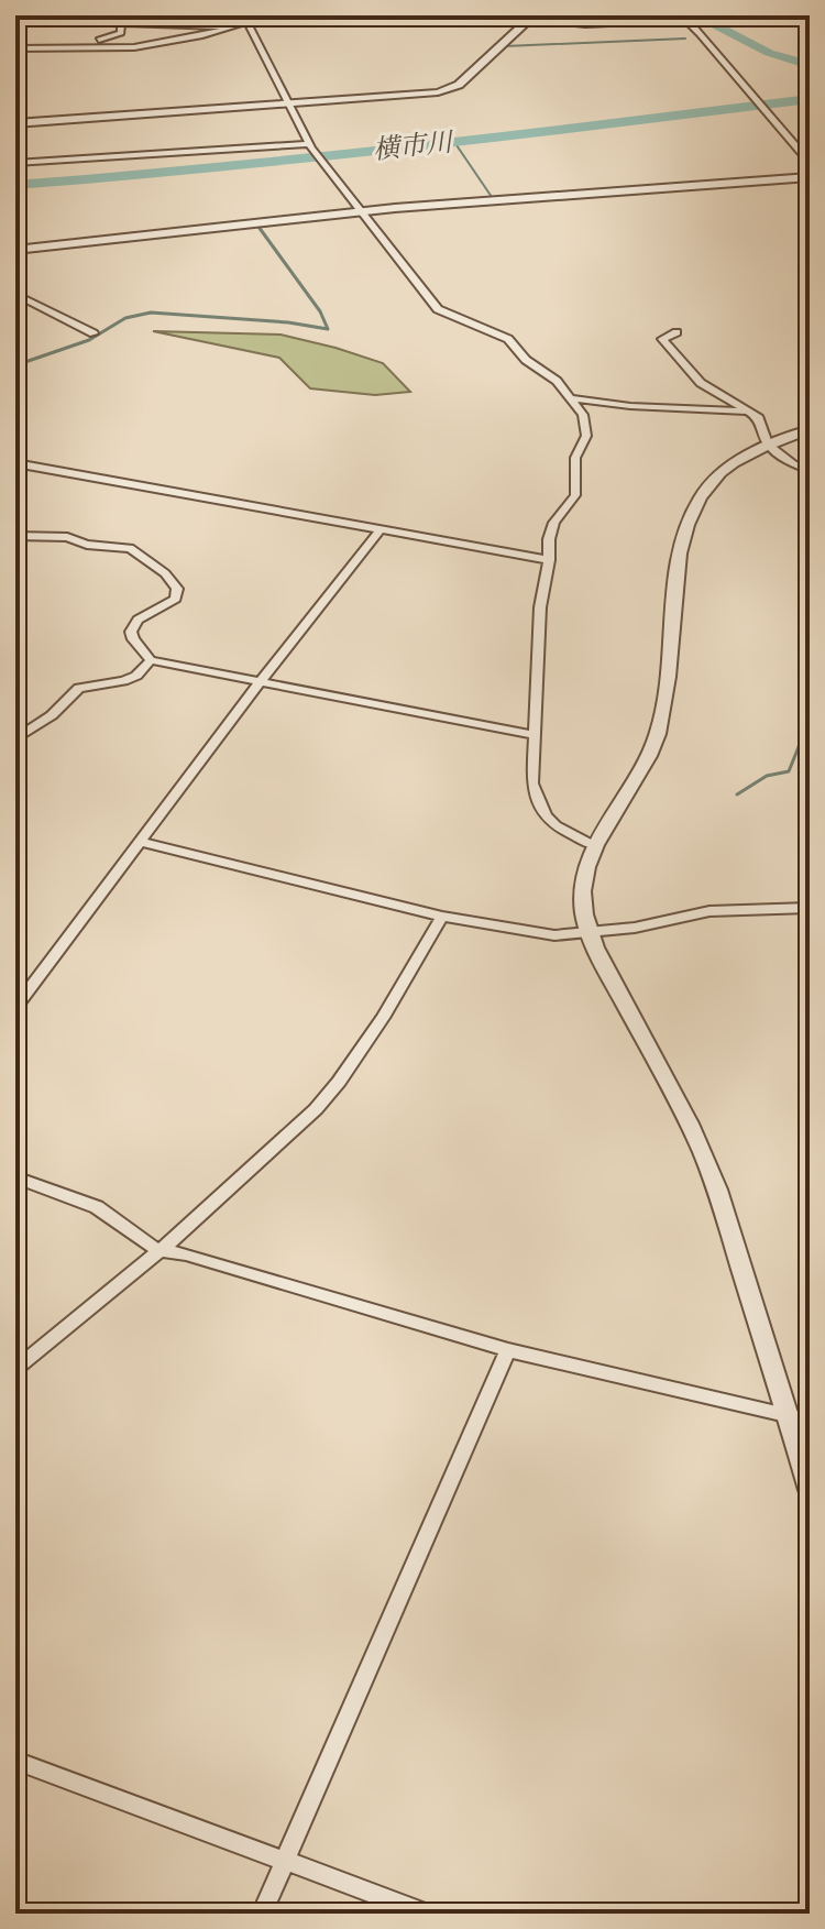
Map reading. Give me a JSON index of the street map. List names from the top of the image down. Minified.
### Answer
{"water":["横市川"]}
